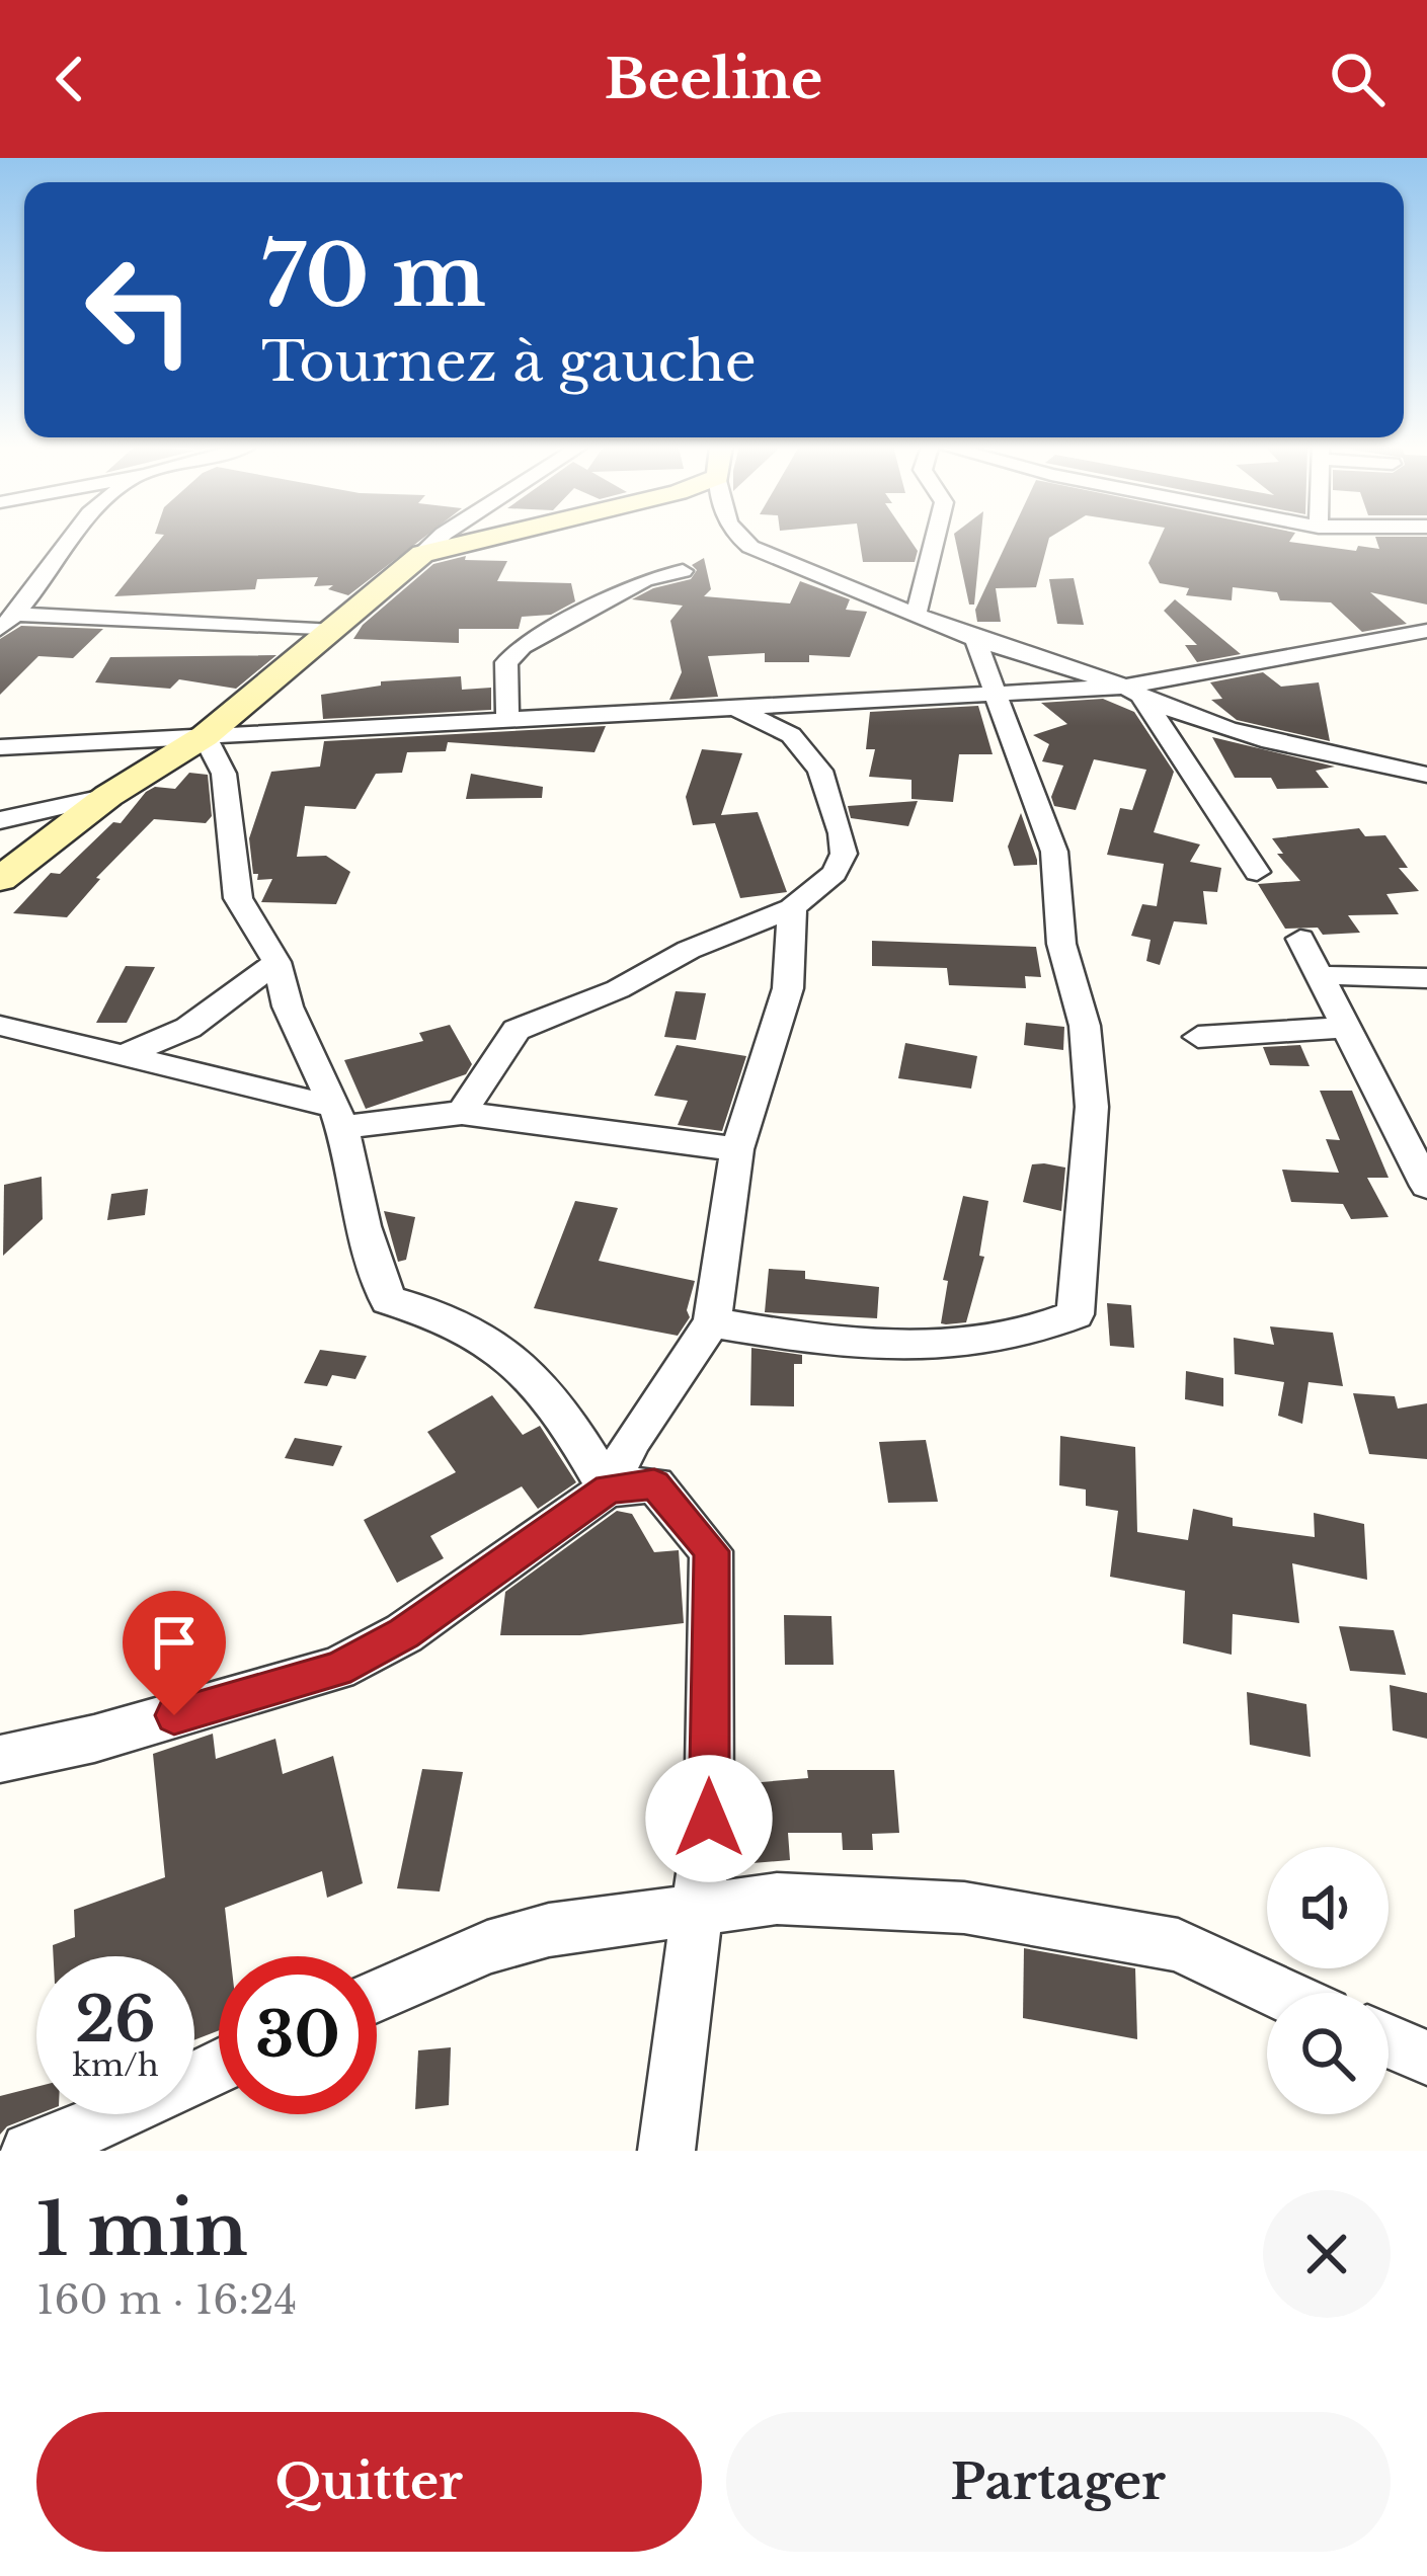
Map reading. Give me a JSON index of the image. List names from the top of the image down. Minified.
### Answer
{"page":{"header":"Beeline","turn":["70 m","Tournez à gauche"],"speed":"26 km/h","limit":"30","heading":["1 min","160 m · 16:24"],"buttons":["Quitter","Partager"]}}
